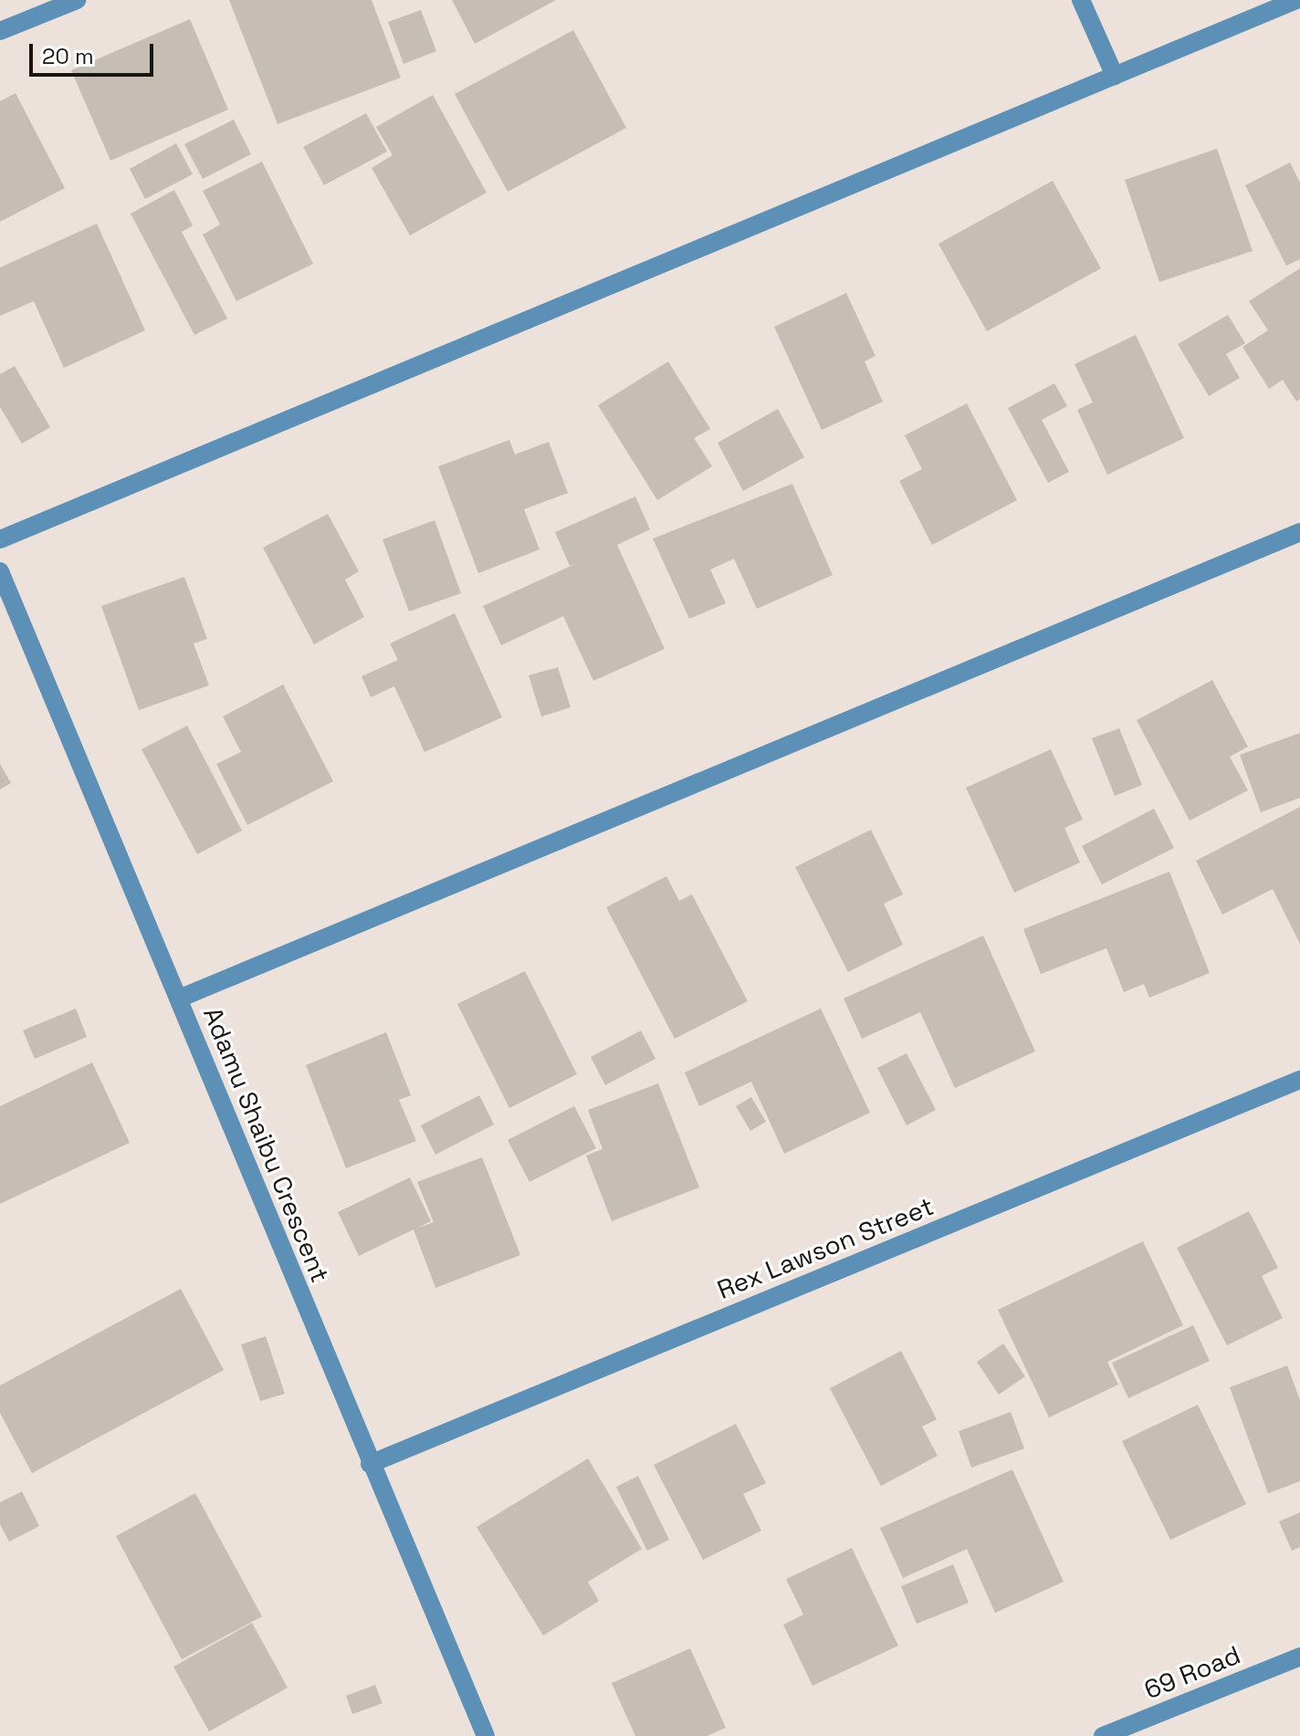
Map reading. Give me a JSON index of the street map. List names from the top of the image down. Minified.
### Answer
{"streets":{"street":["Adamu Shaibu Crescent","Rex Lawson Street","69 Road"]},"crossings":[["Adamu Shaibu Crescent","Rex Lawson Street"]],"scale_bar":"20 m"}
